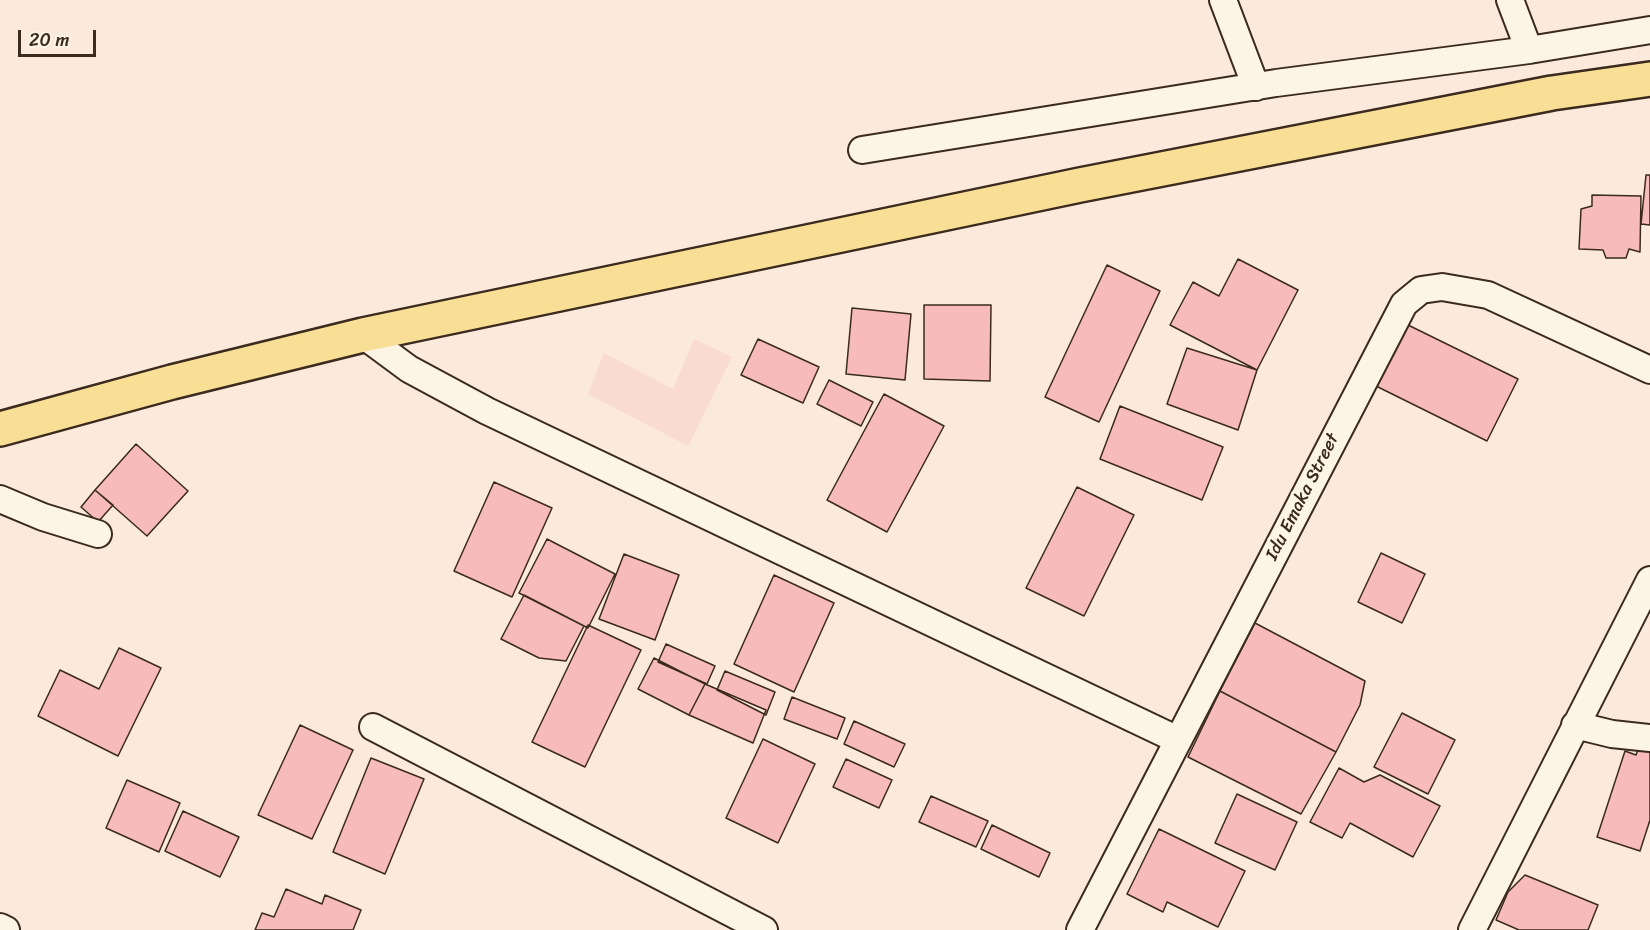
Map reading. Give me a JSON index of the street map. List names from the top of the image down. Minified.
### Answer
{"streets":{"street":["Idu Emaka Street"]},"scale_bar":"20 m"}
